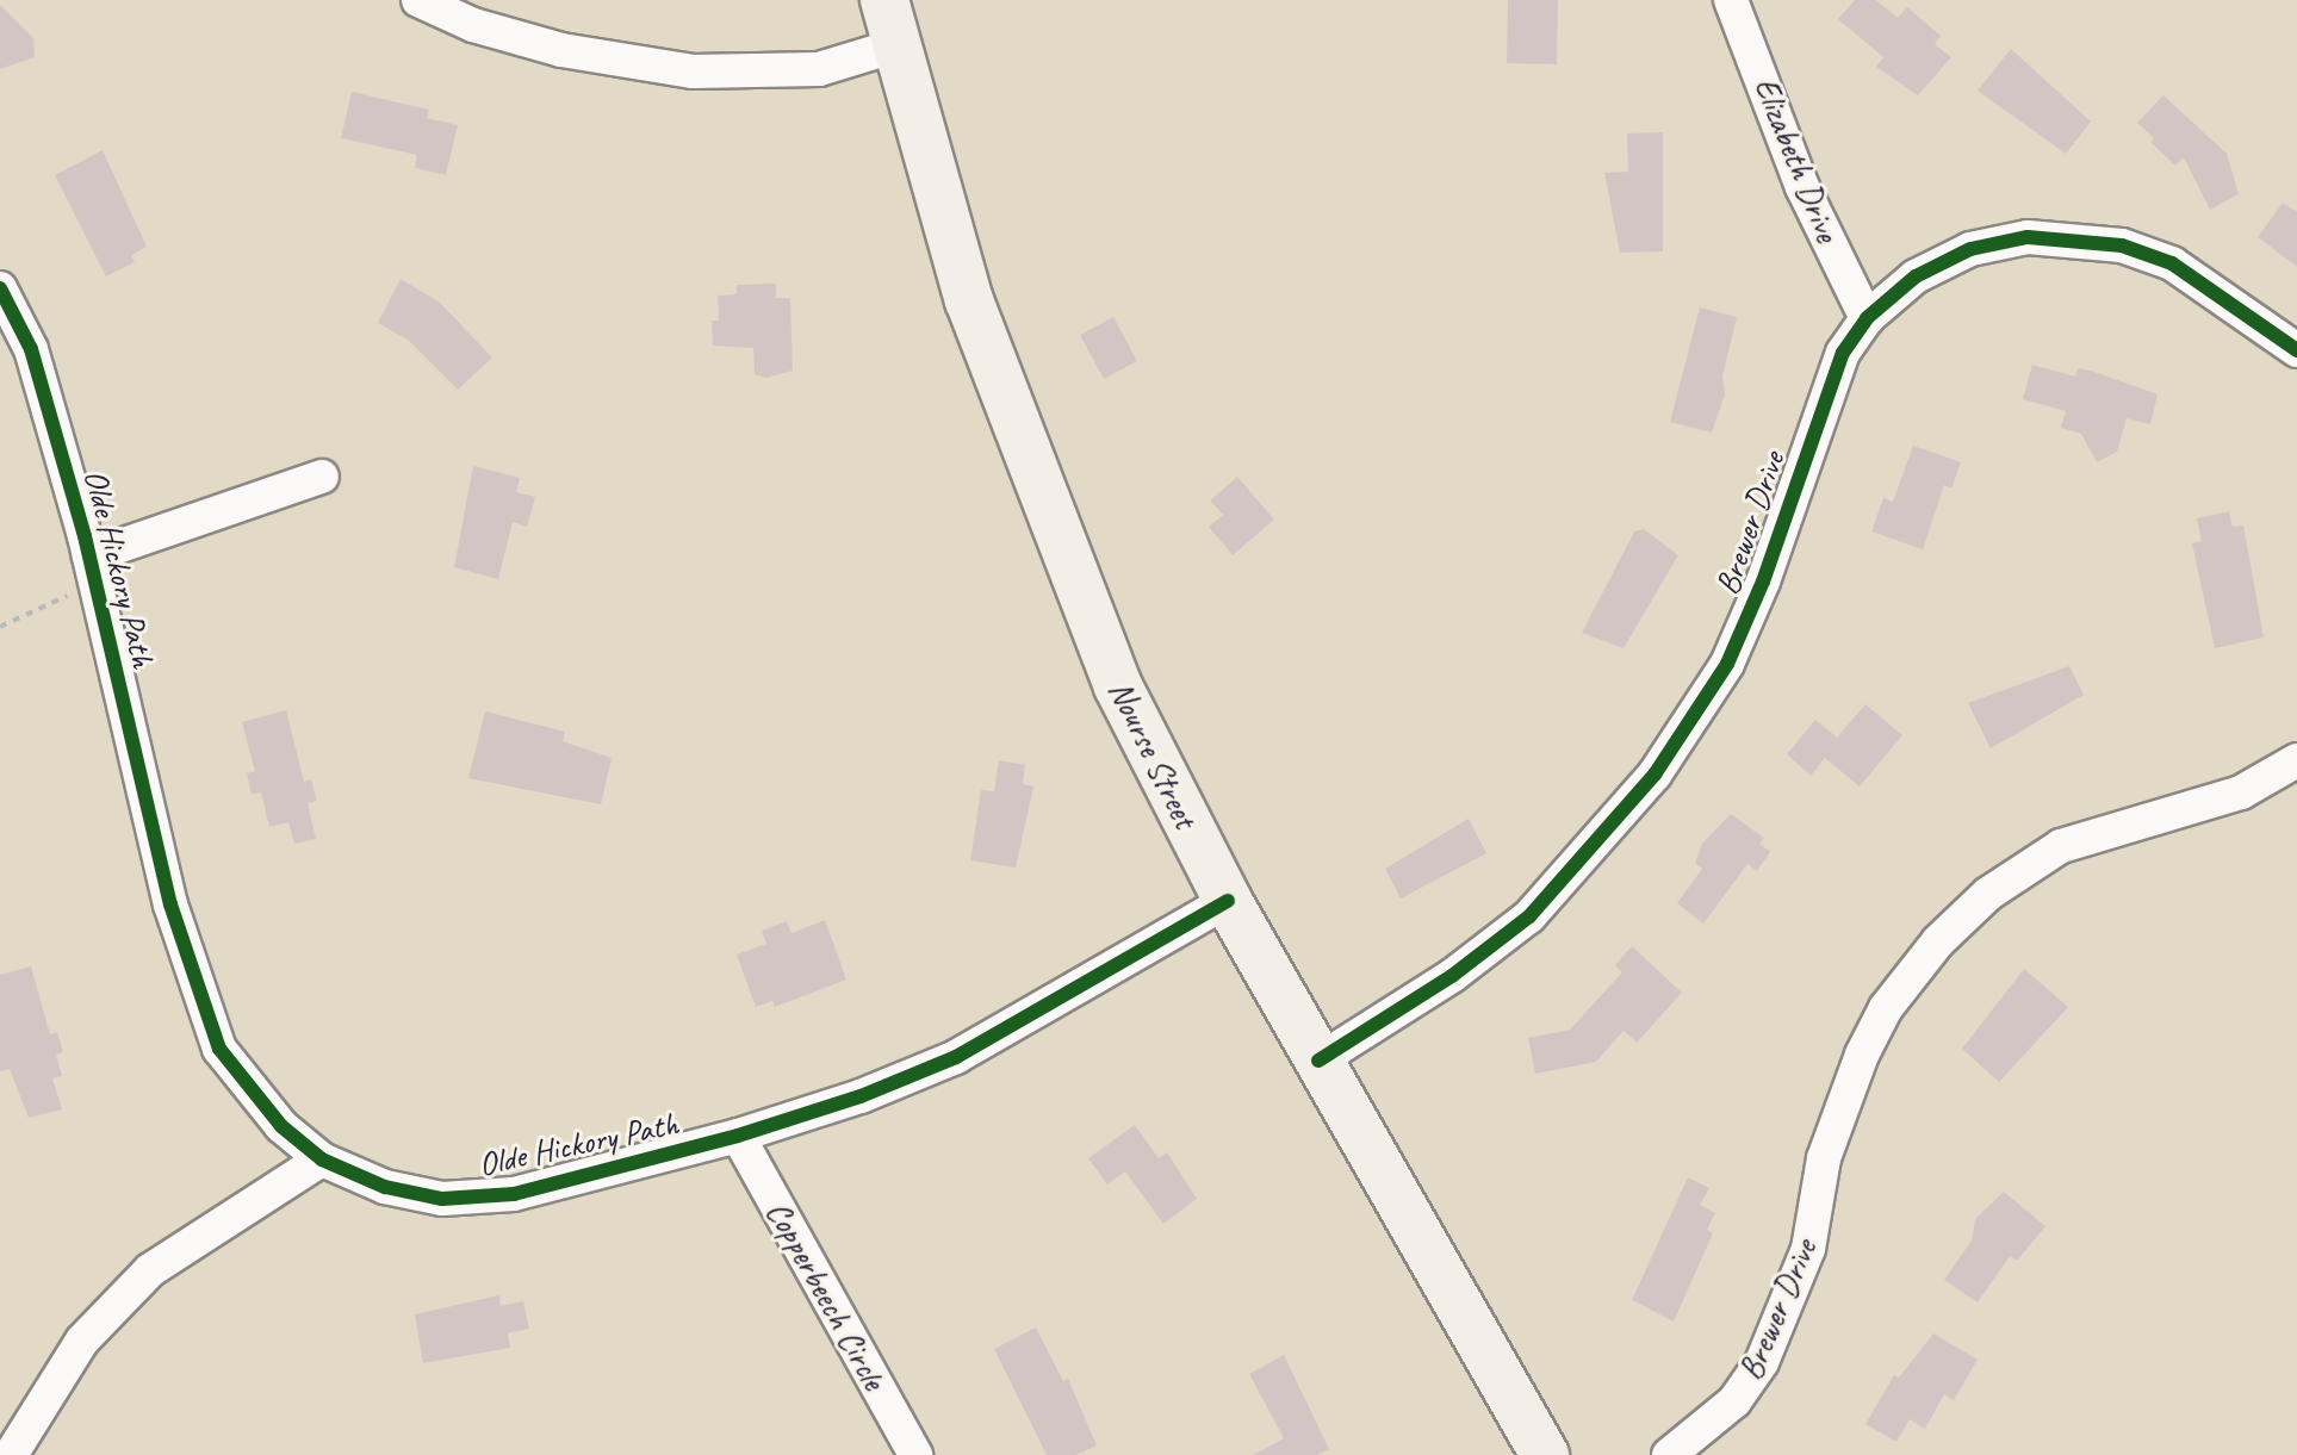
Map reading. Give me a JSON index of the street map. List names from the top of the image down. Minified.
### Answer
{"streets":{"main road":["Nourse Street"],"street":["Elizabeth Drive","Brewer Drive","Olde Hickory Path","Copperbeech Circle"]},"crossings":[["Elizabeth Drive","Brewer Drive"],["Brewer Drive","Nourse Street"],["Olde Hickory Path","Nourse Street"],["Olde Hickory Path","Copperbeech Circle"]]}
